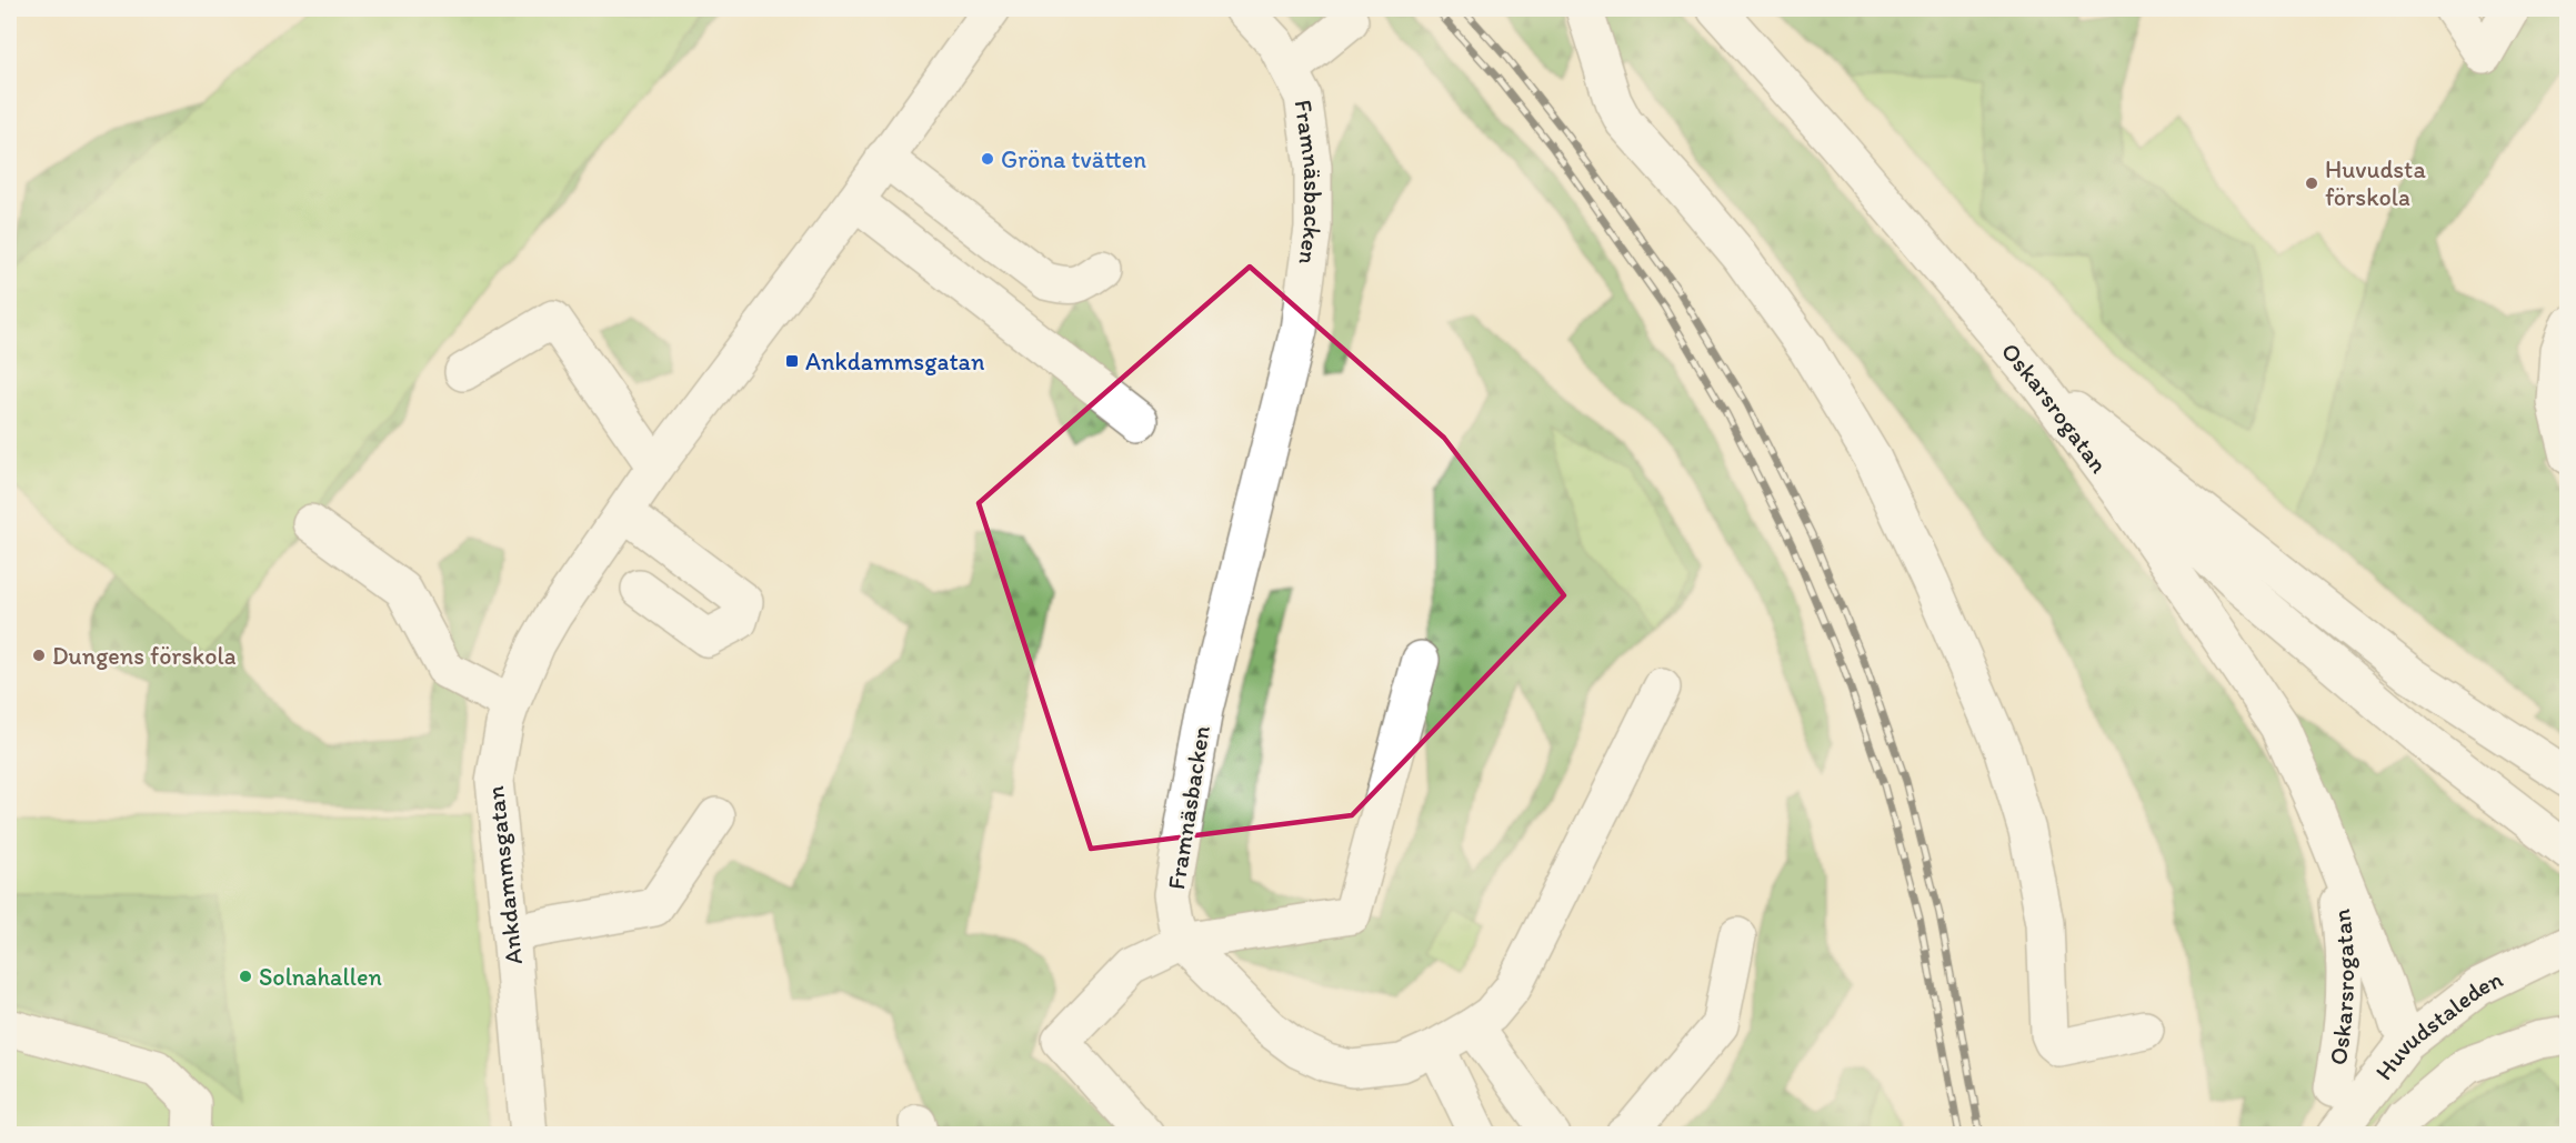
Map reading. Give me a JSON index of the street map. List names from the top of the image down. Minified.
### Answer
{"streets":{"street":["Framnäsbacken","Oskarsrogatan","Ankdammsgatan","Huvudstaleden"]},"places":{"other":["Gröna tvätten","Huvudsta förskola","Dungens förskola","Solnahallen"],"transit":["Ankdammsgatan"]}}
